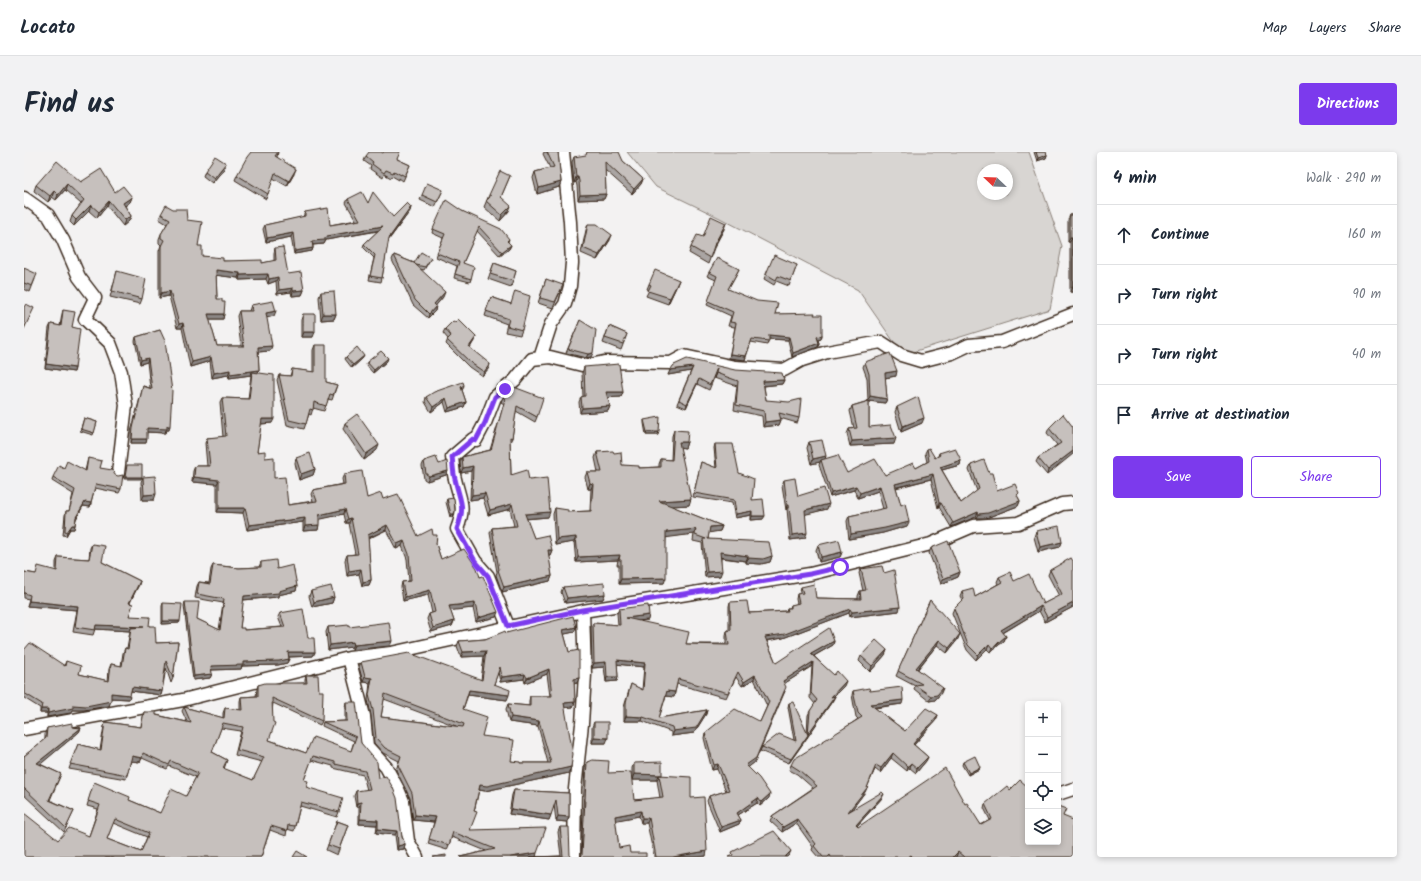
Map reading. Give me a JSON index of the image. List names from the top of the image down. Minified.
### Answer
{"north":"top left","page":{"header":"Locato","nav":["Map","Layers","Share"],"title":"Find us","buttons":["Directions",["Save","Share"]],"heading":["4 min","Walk · 290 m"],"list":[["Continue","160 m"],["Turn right","90 m"],["Turn right","40 m"],"Arrive at destination"],"map_buttons":["+","−"]}}
